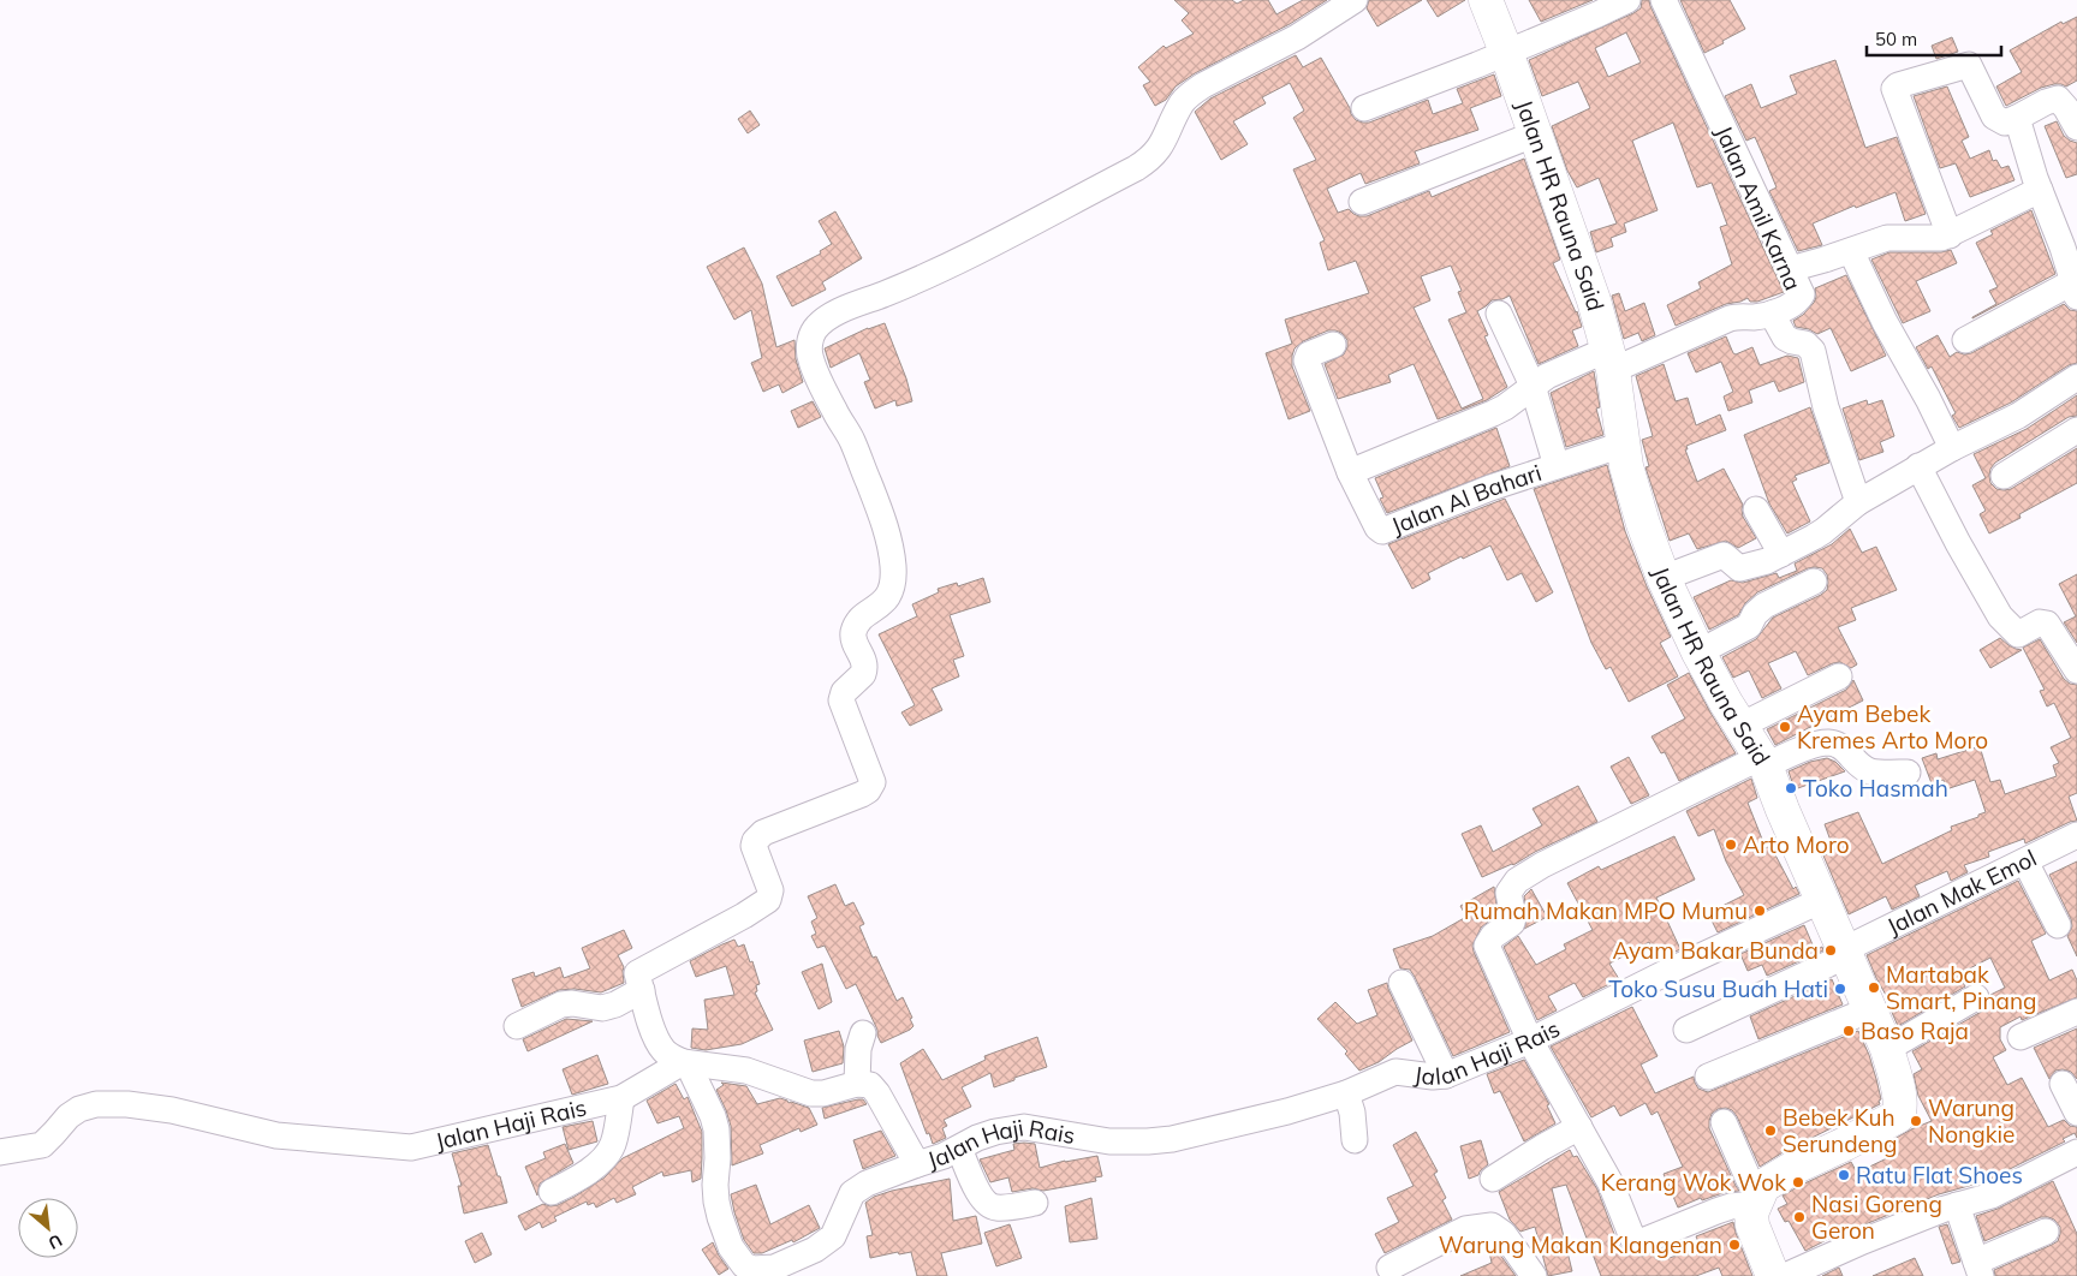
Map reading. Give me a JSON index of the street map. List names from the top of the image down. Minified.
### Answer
{"streets":{"main road":["Jalan HR Rauna Said"],"street":["Jalan Amil Karna","Jalan Al Bahari","Jalan Mak Emol","Jalan Haji Rais"]},"crossings":[["Jalan HR Rauna Said","Jalan Amil Karna"],["Jalan HR Rauna Said","Jalan Al Bahari"],["Jalan HR Rauna Said","Jalan Mak Emol"],["Jalan HR Rauna Said","Jalan Haji Rais"],["Jalan Amil Karna","Jalan Al Bahari"]],"places":["Ayam Bebek Kremes Arto Moro","Toko Hasmah","Arto Moro","Rumah Makan MPO Mumu","Ayam Bakar Bunda","Martabak Smart, Pinang","Toko Susu Buah Hati","Baso Raja","Warung Nongkie","Bebek Kuh Serundeng","Ratu Flat Shoes","Kerang Wok Wok","Nasi Goreng Geron","Warung Makan Klangenan"],"scale_bar":"50 m","north":"bottom right"}
